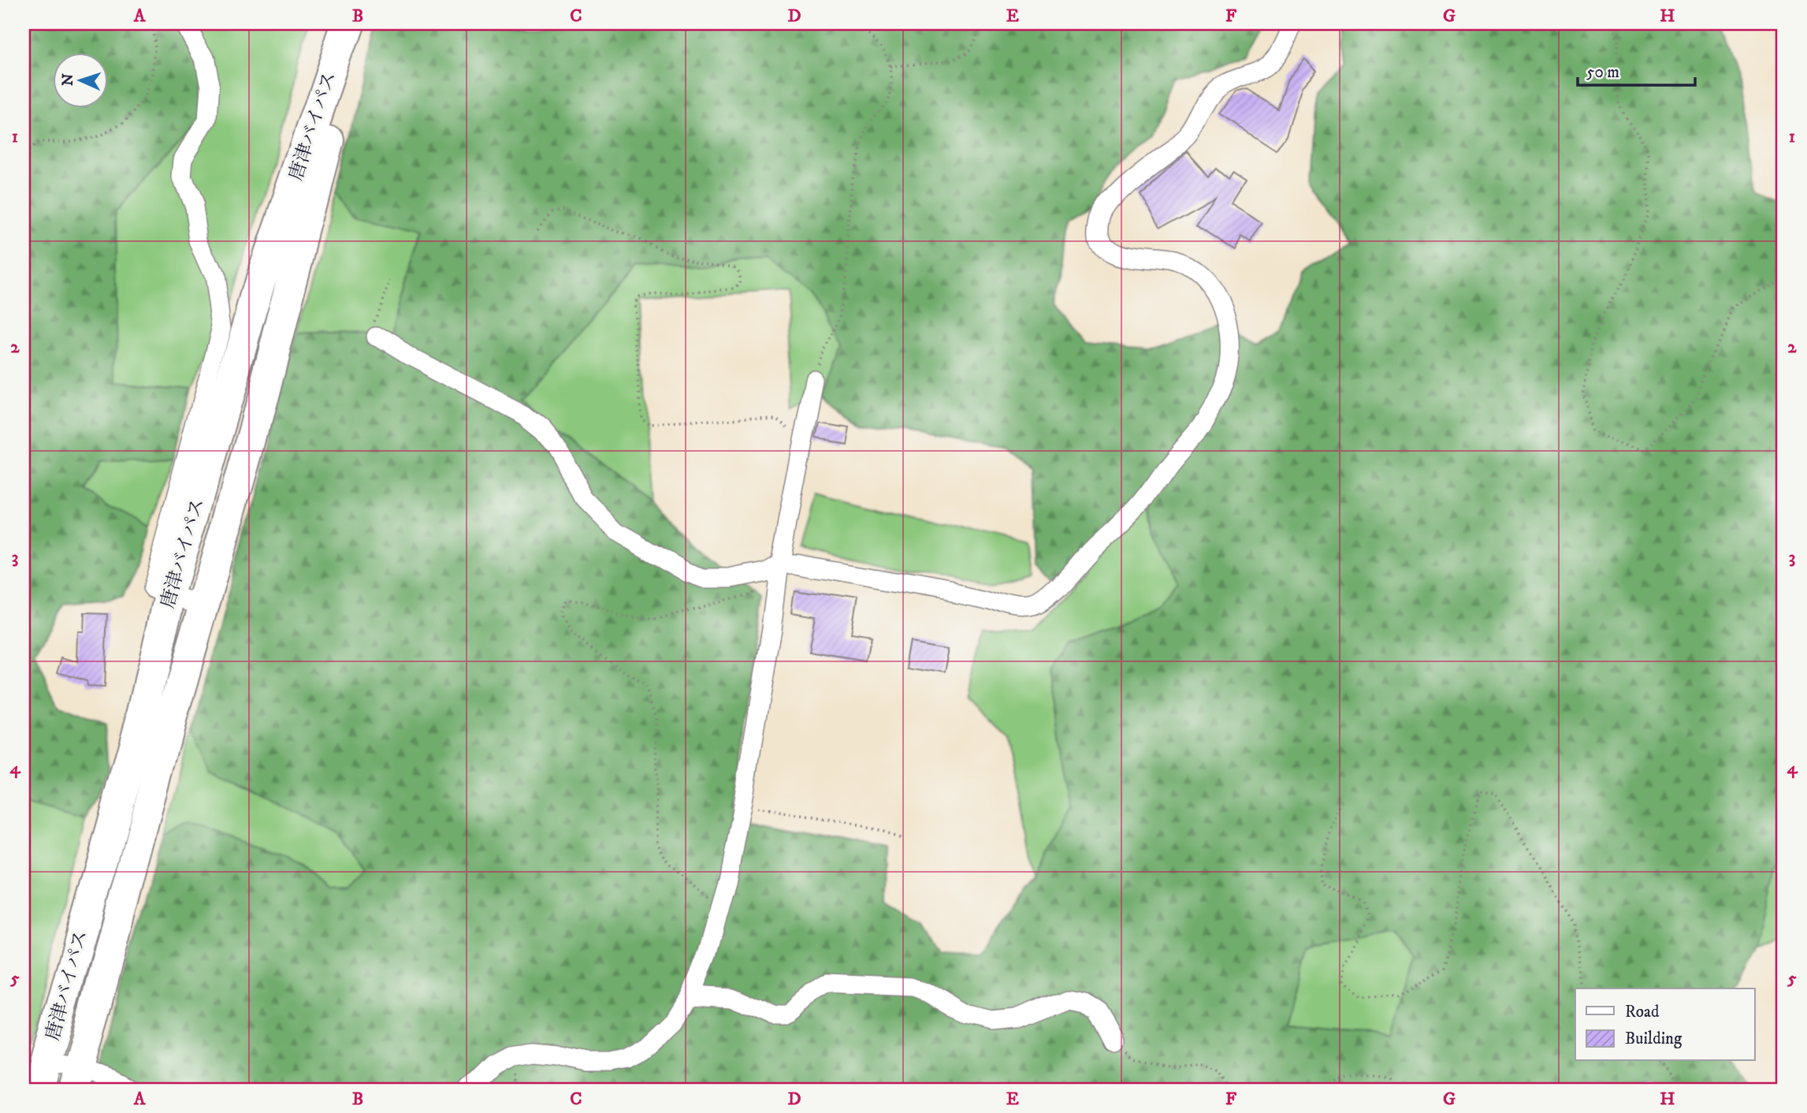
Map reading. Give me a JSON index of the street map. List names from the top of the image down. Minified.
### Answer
{"streets":{"highway":["唐津バイパス"]},"legend":["Road","Building"],"scale_bar":"50 m","north":"left","grid":{"columns":["A","B","C","D","E","F","G","H"],"rows":["1","2","3","4","5"]}}
